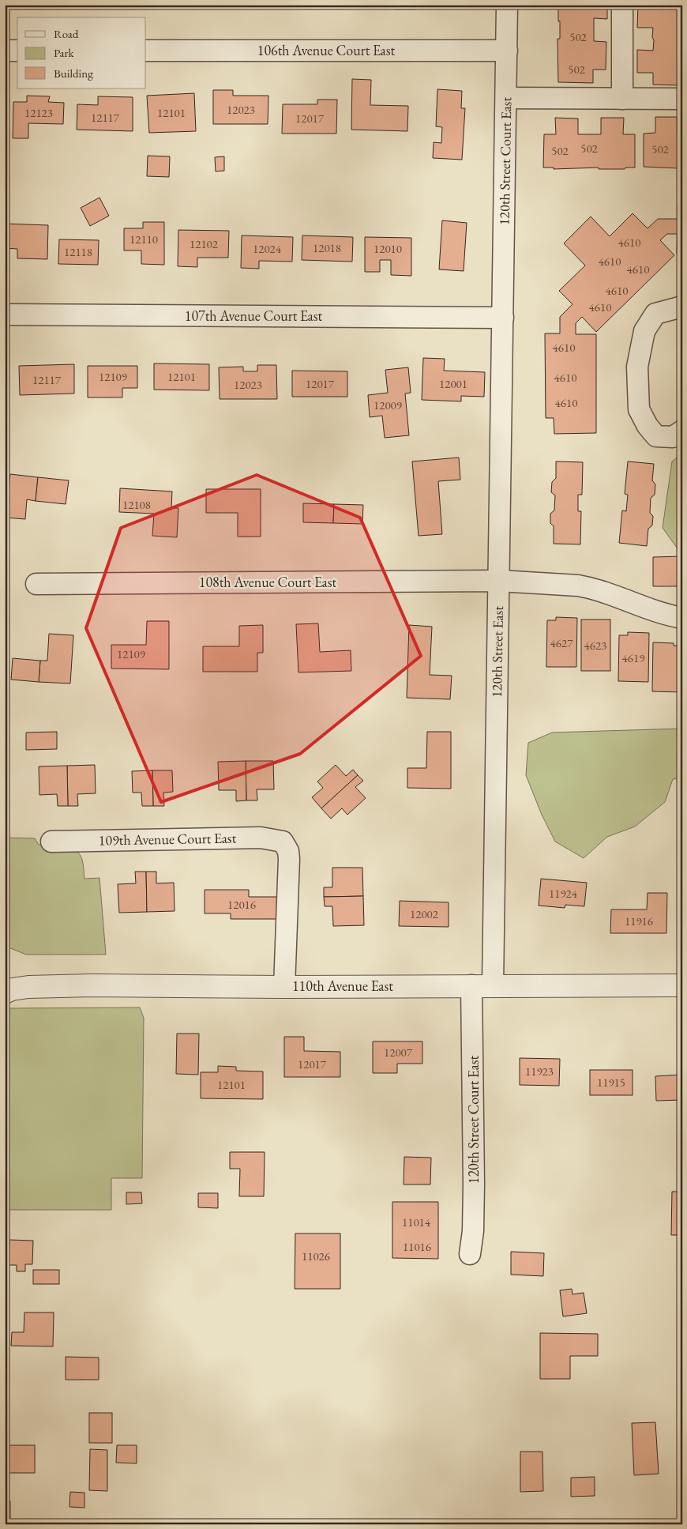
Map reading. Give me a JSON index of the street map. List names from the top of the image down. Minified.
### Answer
{"streets":{"street":["106th Avenue Court East","120th Street Court East","107th Avenue Court East","108th Avenue Court East","120th Street East","109th Avenue Court East","110th Avenue East"]},"crossings":[["106th Avenue Court East","120th Street Court East"],["120th Street Court East","107th Avenue Court East"],["120th Street Court East","120th Street East"],["120th Street Court East","110th Avenue East"],["107th Avenue Court East","120th Street East"],["108th Avenue Court East","120th Street East"],["120th Street East","110th Avenue East"],["109th Avenue Court East","110th Avenue East"]],"house_numbers":["502","502","12023","12123","12101","12117","12017","502","502","502","12110","4610","12102","12018","12024","12010","12118","4610","4610","4610","4610","4610","12109","12101","4610","12117","12017","12001","12023","4610","12009","12108","4627","4623","12109","4619","11924","12016","12002","11916","12007","12017","11923","11915","12101","11014","11016","11026"],"legend":["Road","Park","Building"]}
